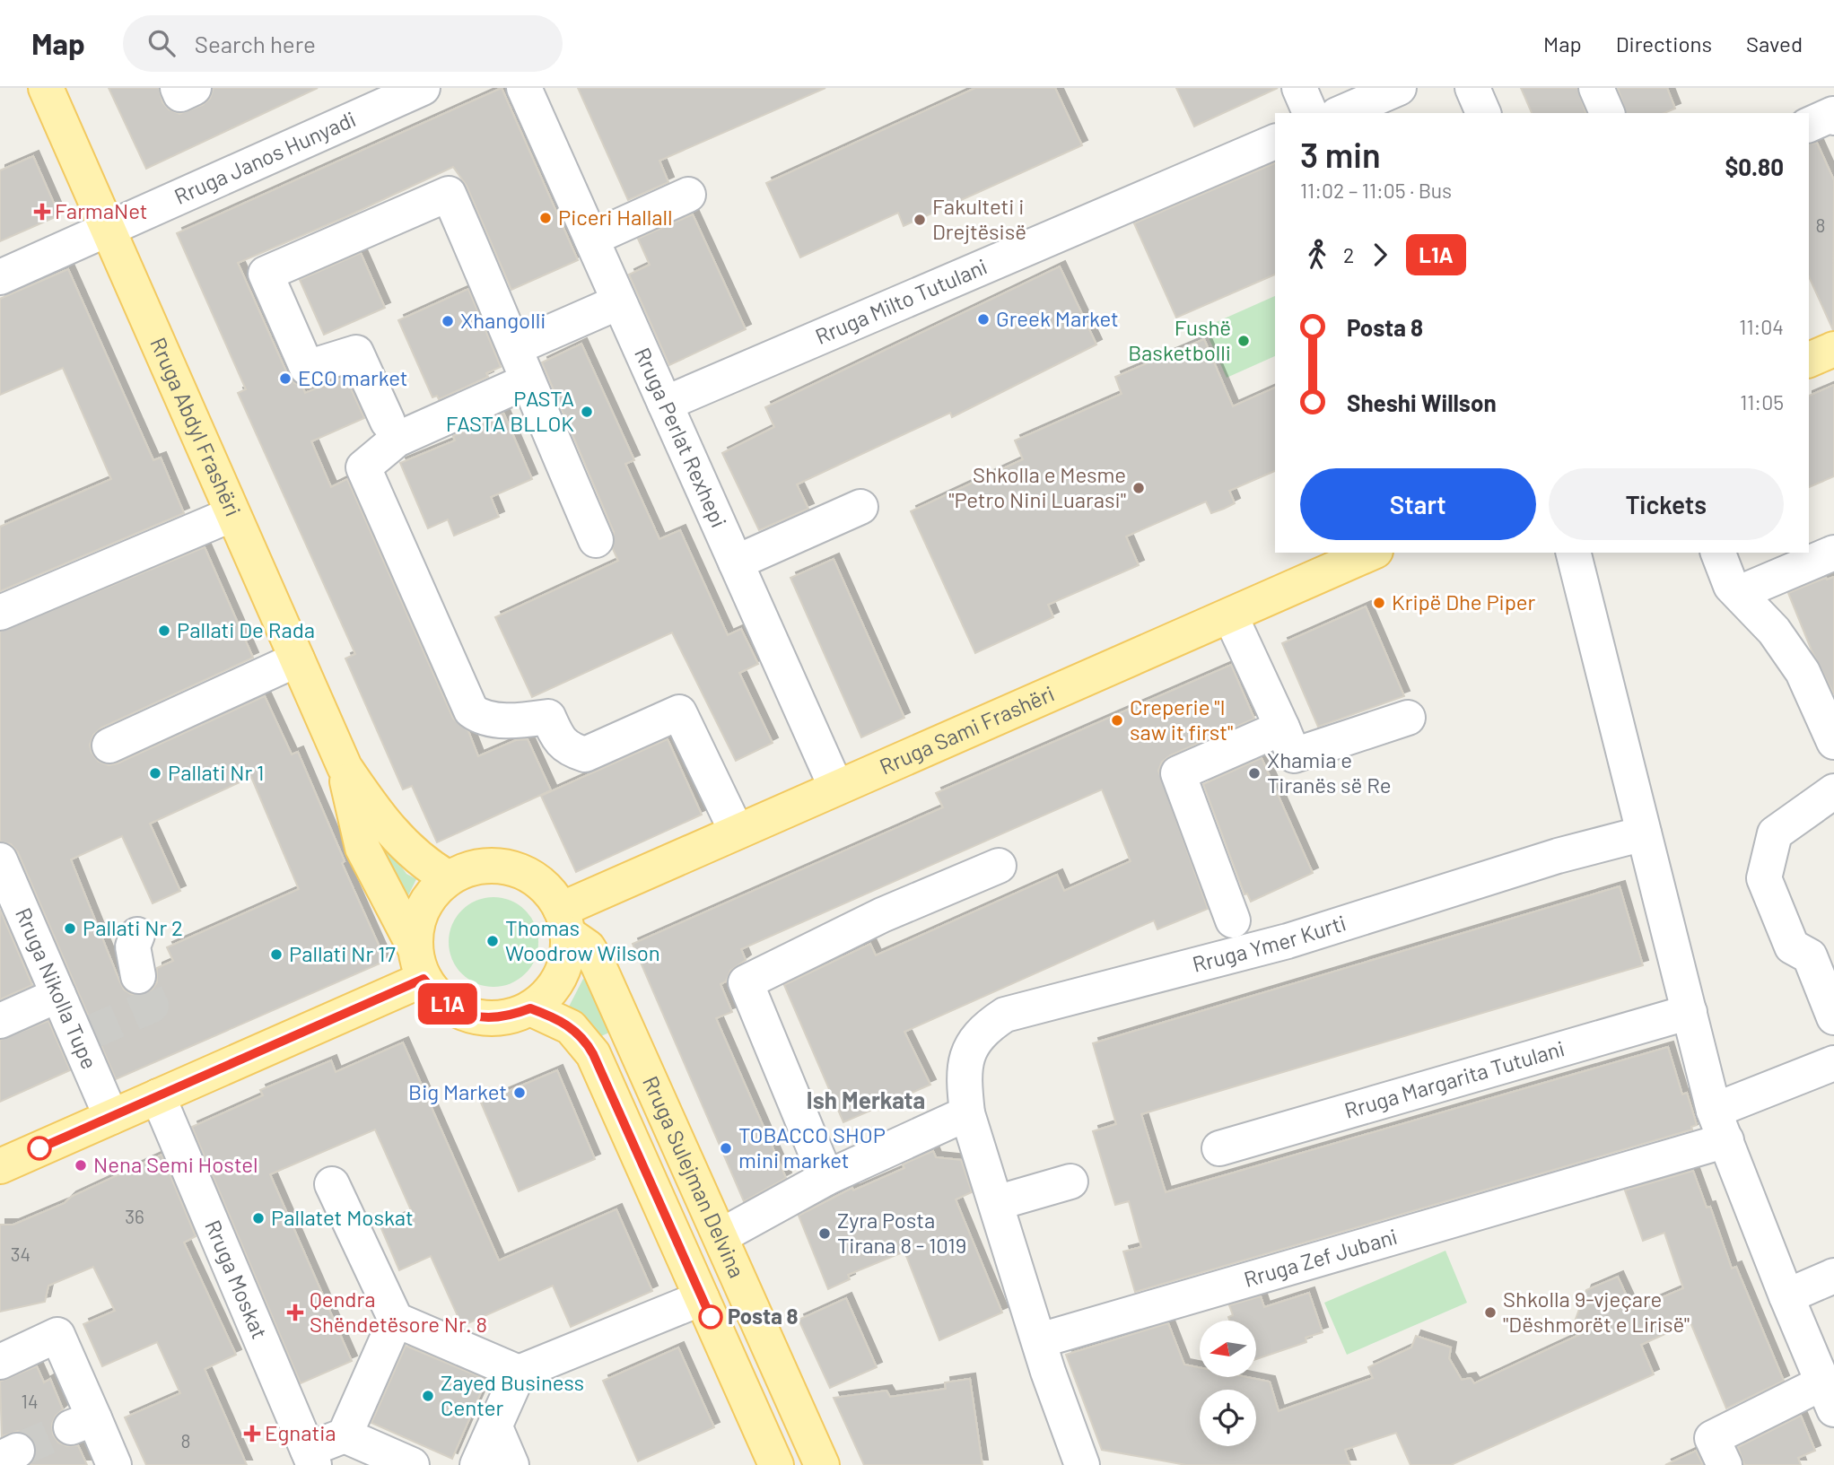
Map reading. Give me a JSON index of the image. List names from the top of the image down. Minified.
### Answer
{"streets":{"main road":["Rruga Abdyl Frashëri","Rruga Sami Frashëri","Rruga Sulejman Delvina"],"street":["Rruga Janos Hunyadi","Rruga Milto Tutulani","Rruga Perlat Rexhepi","Rruga Ymer Kurti","Rruga Nikolla Tupe","Rruga Margarita Tutulani","Rruga Zef Jubani","Rruga Moskat"]},"crossings":[["Rruga Janos Hunyadi","Rruga Abdyl Frashëri"],["Rruga Milto Tutulani","Rruga Perlat Rexhepi"],["Rruga Abdyl Frashëri","Rruga Sami Frashëri"],["Rruga Abdyl Frashëri","Rruga Sulejman Delvina"],["Rruga Perlat Rexhepi","Rruga Sami Frashëri"],["Rruga Sami Frashëri","Rruga Sulejman Delvina"],["Rruga Ymer Kurti","Rruga Zef Jubani"]],"districts":["Ish Merkata"],"places":{"health":["FarmaNet","Qendra Shëndetësore Nr. 8","Egnatia"],"other":["Piceri Hallall","Fakulteti i Drejtësisë","Greek Market","Xhangolli","Fushë Basketbolli","ECO market","PASTA FASTA BLLOK","Shkolla e Mesme \"Petro Nini Luarasi\"","Kripë Dhe Piper","Pallati De Rada","Creperie \"I saw it first\"","Pallati Nr 1","Xhamia e Tiranës së Re","Pallati Nr 2","Thomas Woodrow Wilson","Pallati Nr 17","Big Market","TOBACCO SHOP mini market","Nena Semi Hostel","Pallatet Moskat","Zyra Posta Tirana 8 - 1019","Shkolla 9-vjeçare \"Dëshmorët e Lirisë\"","Posta 8","Zayed Business Center"]},"lines":["bus line L1A"],"house_numbers":["8","36","34","14","8"],"north":"left","page":{"header":"Map","search":"Search here","nav":["Map","Directions","Saved"],"on_map":"L1A","heading":["3 min","11:02 – 11:05 · Bus","$0.80"],"legs":["2","L1A"],"list":[{"name":"Posta 8","value":"11:04"},{"name":"Sheshi Willson","value":"11:05"}],"buttons":["Start","Tickets"]}}
